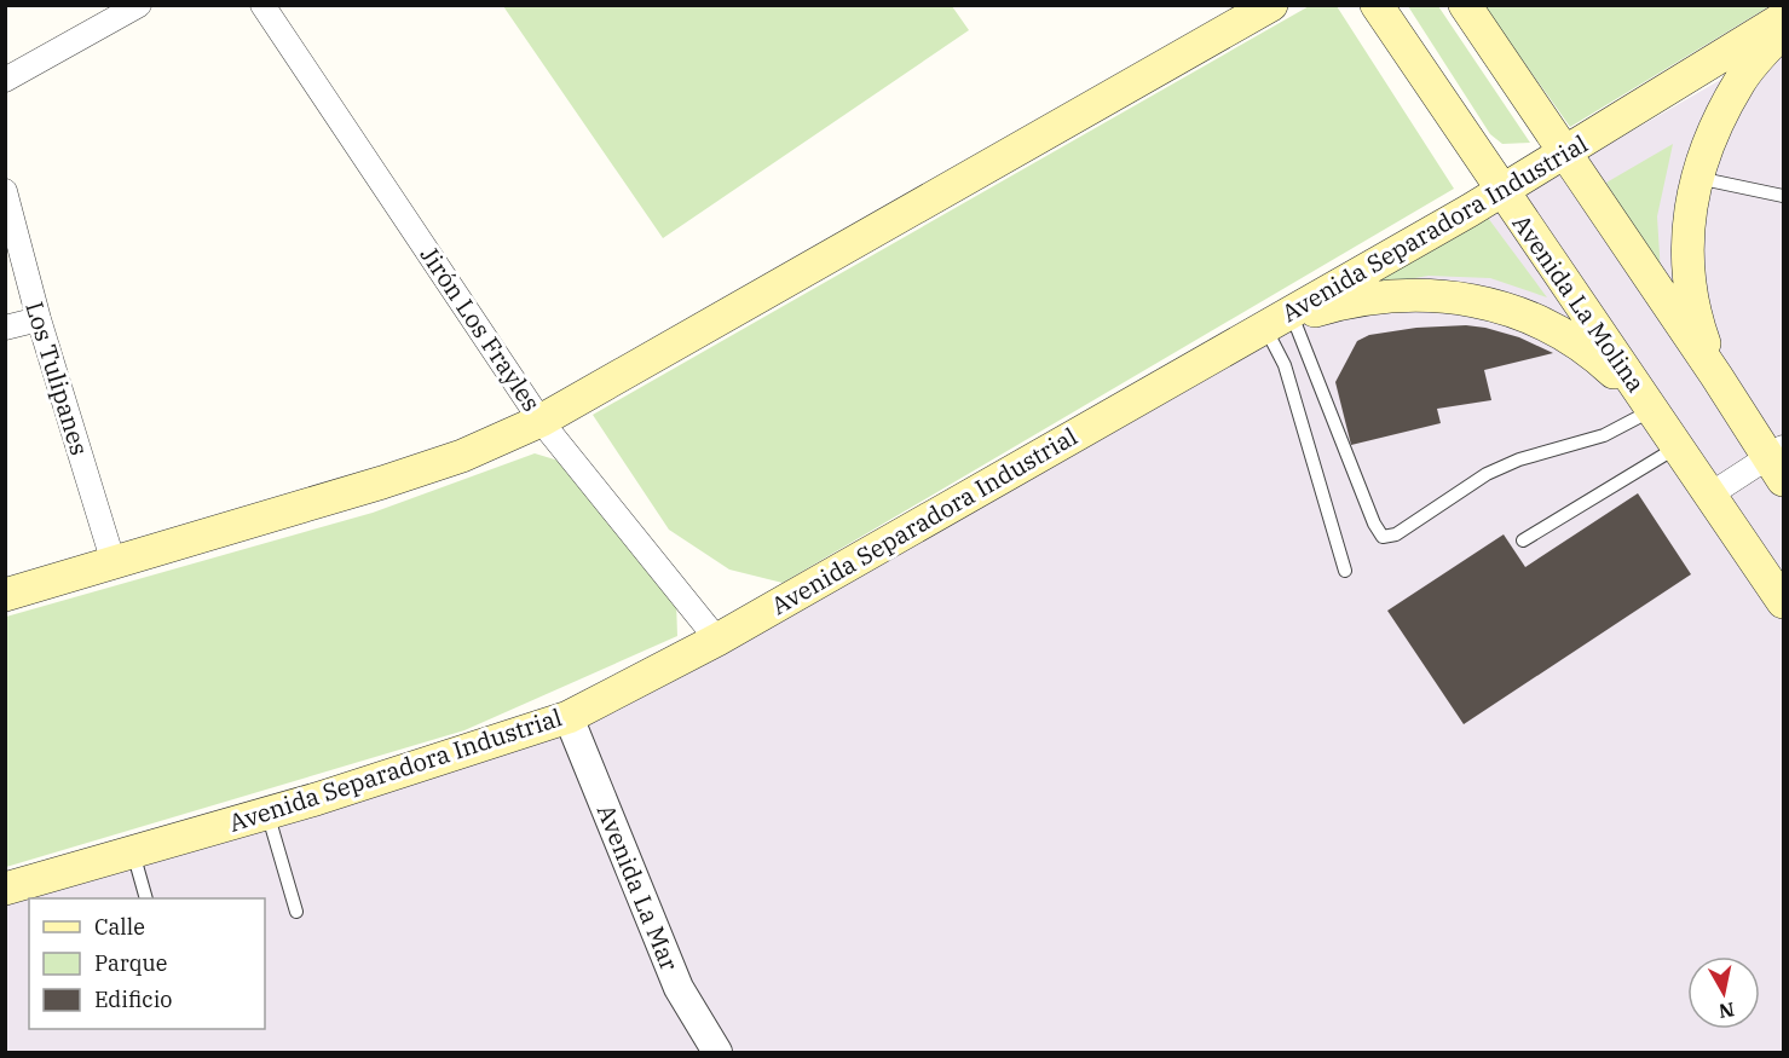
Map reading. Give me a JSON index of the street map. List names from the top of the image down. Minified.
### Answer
{"streets":{"main road":["Avenida Separadora Industrial","Avenida La Molina"],"street":["Jirón Los Frayles","Los Tulipanes","Avenida La Mar"]},"crossings":[["Avenida Separadora Industrial","Avenida La Molina"],["Avenida Separadora Industrial","Jirón Los Frayles"],["Avenida Separadora Industrial","Avenida La Mar"]],"legend":["Calle","Parque","Edificio"],"north":"bottom"}
